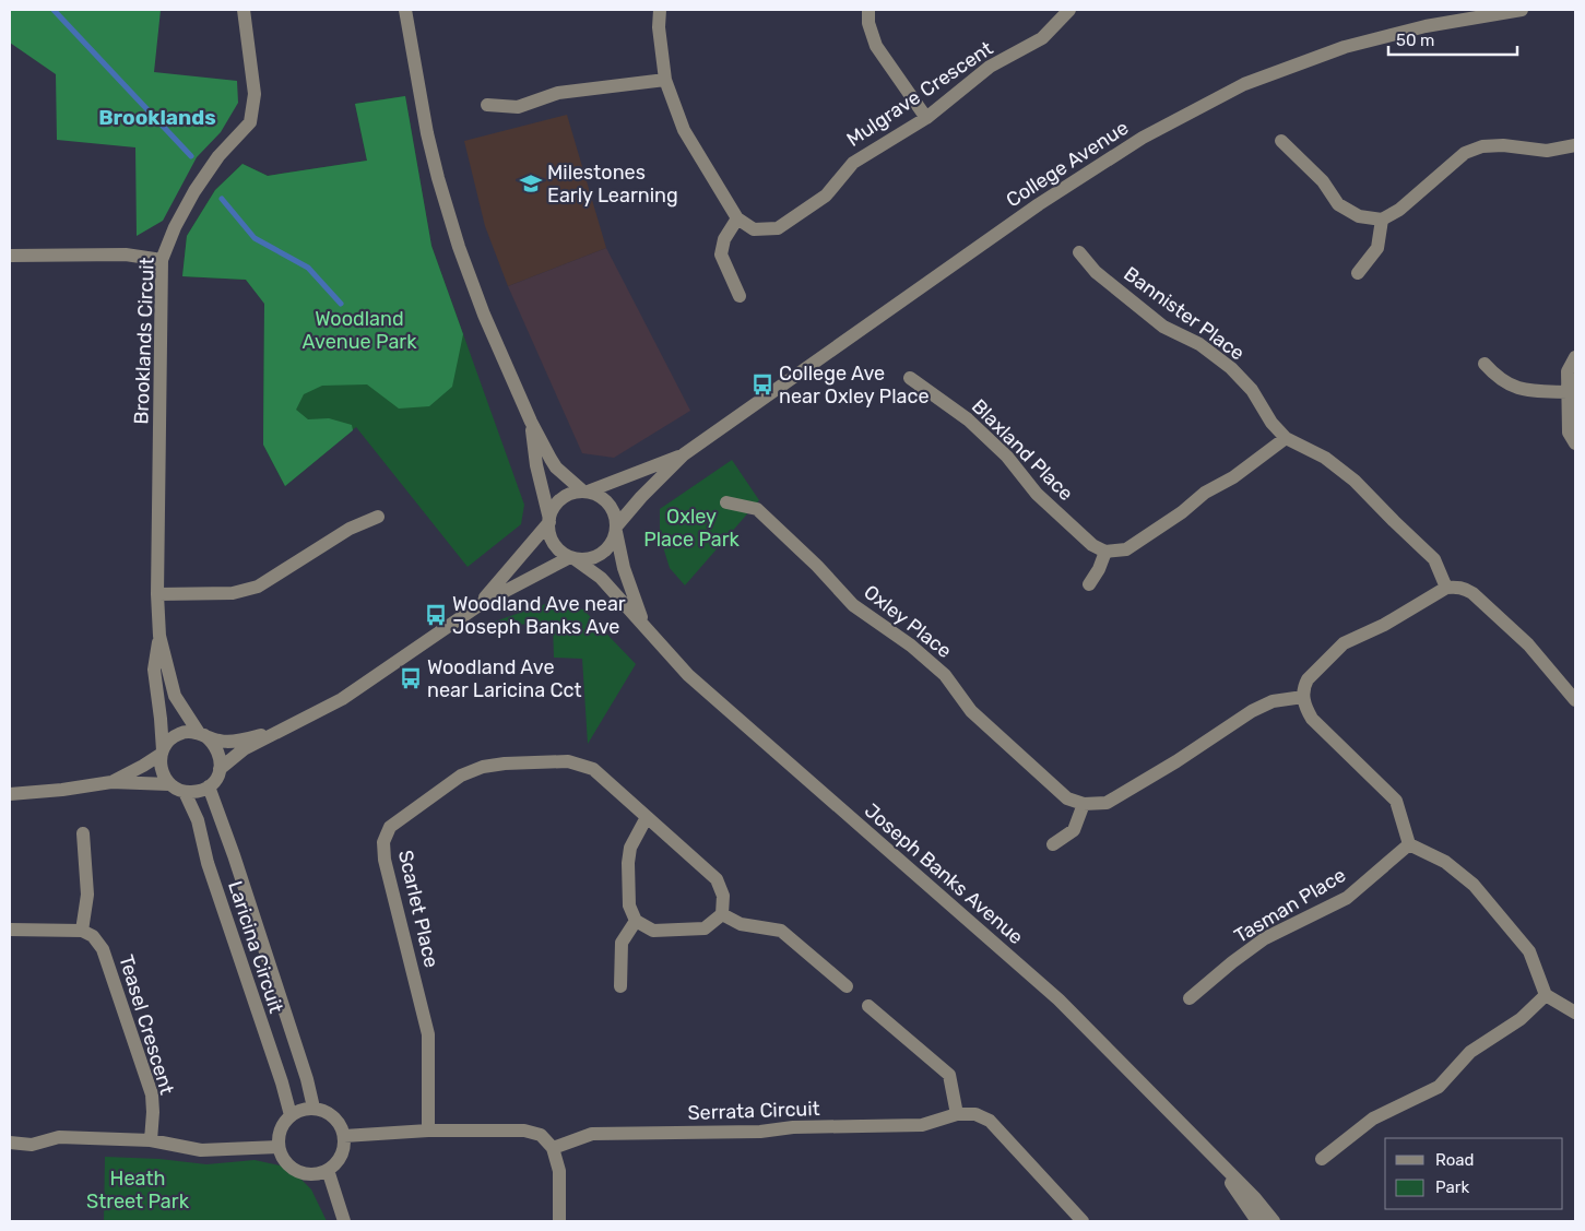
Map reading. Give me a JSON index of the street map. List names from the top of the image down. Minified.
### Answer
{"streets":{"street":["Mulgrave Crescent","College Avenue","Bannister Place","Brooklands Circuit","Blaxland Place","Oxley Place","Joseph Banks Avenue","Tasman Place","Scarlet Place","Laricina Circuit","Teasel Crescent","Serrata Circuit"]},"crossings":[["College Avenue","Joseph Banks Avenue"],["Brooklands Circuit","Laricina Circuit"]],"districts":["Brooklands"],"parks":["Woodland Avenue Park","Oxley Place Park","Heath Street Park"],"places":{"school or university":["Milestones Early Learning"],"bus stop":["College Ave near Oxley Place","Woodland Ave near Joseph Banks Ave","Woodland Ave near Laricina Cct"]},"legend":["Road","Park"],"scale_bar":"50 m"}
